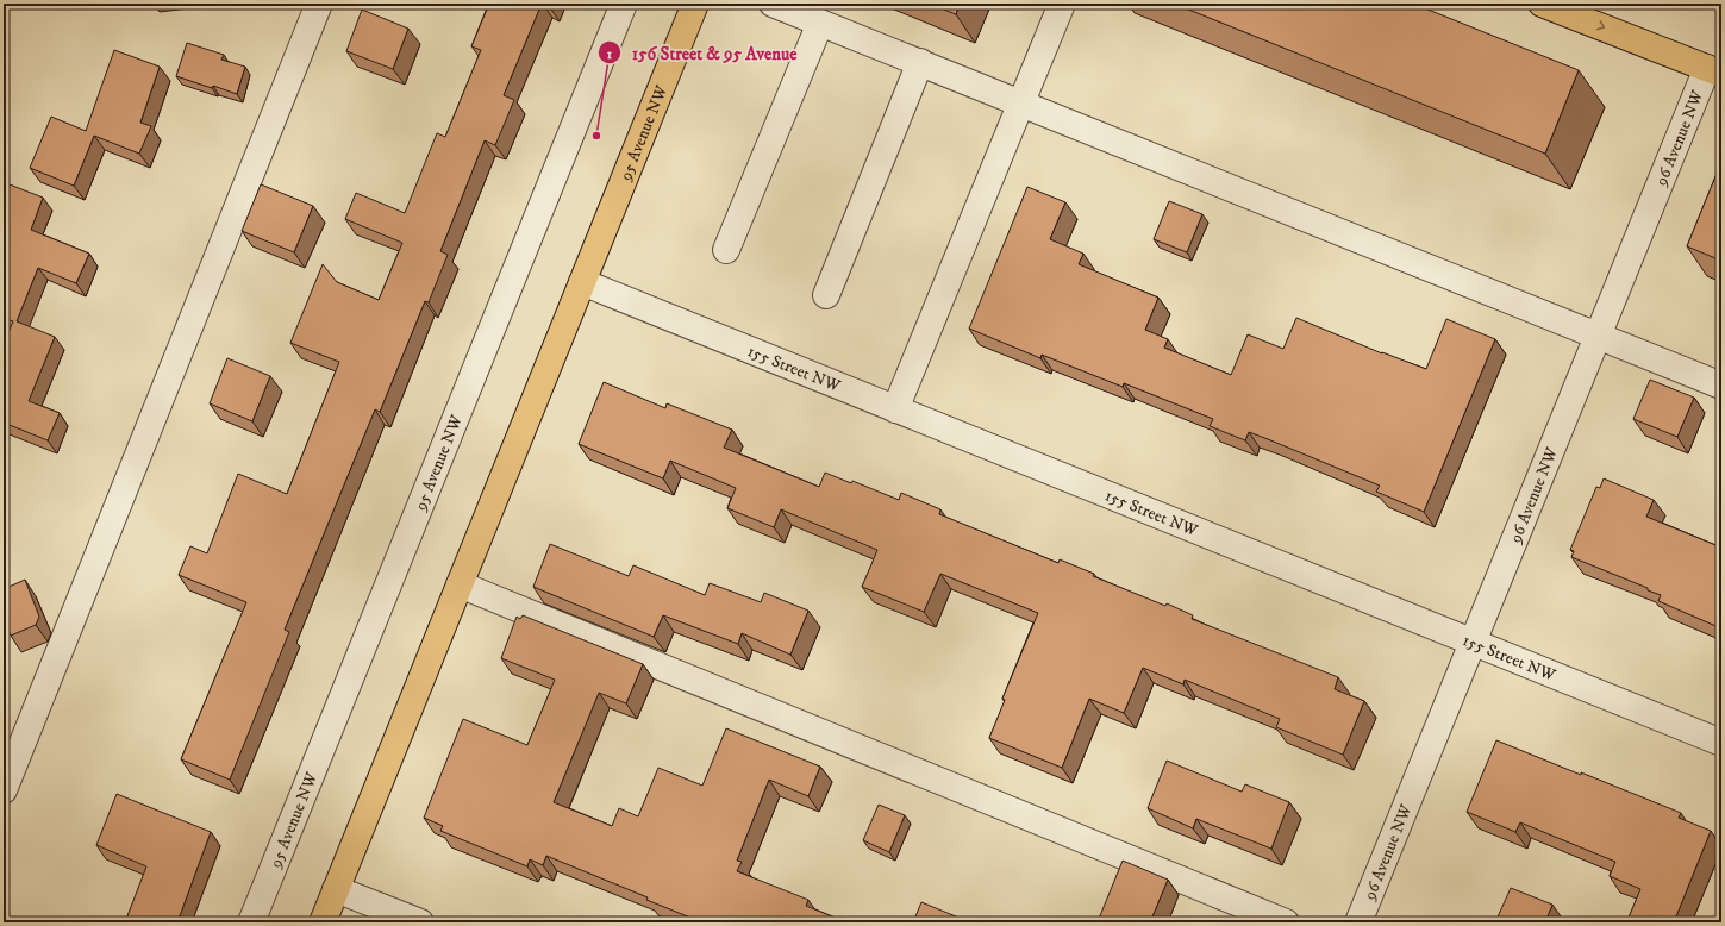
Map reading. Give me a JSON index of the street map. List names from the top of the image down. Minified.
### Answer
{"streets":{"main road":["95 Avenue NW"],"street":["96 Avenue NW","155 Street NW"]},"crossings":[["95 Avenue NW","155 Street NW"],["96 Avenue NW","155 Street NW"]],"places":["156 Street & 95 Avenue"]}
